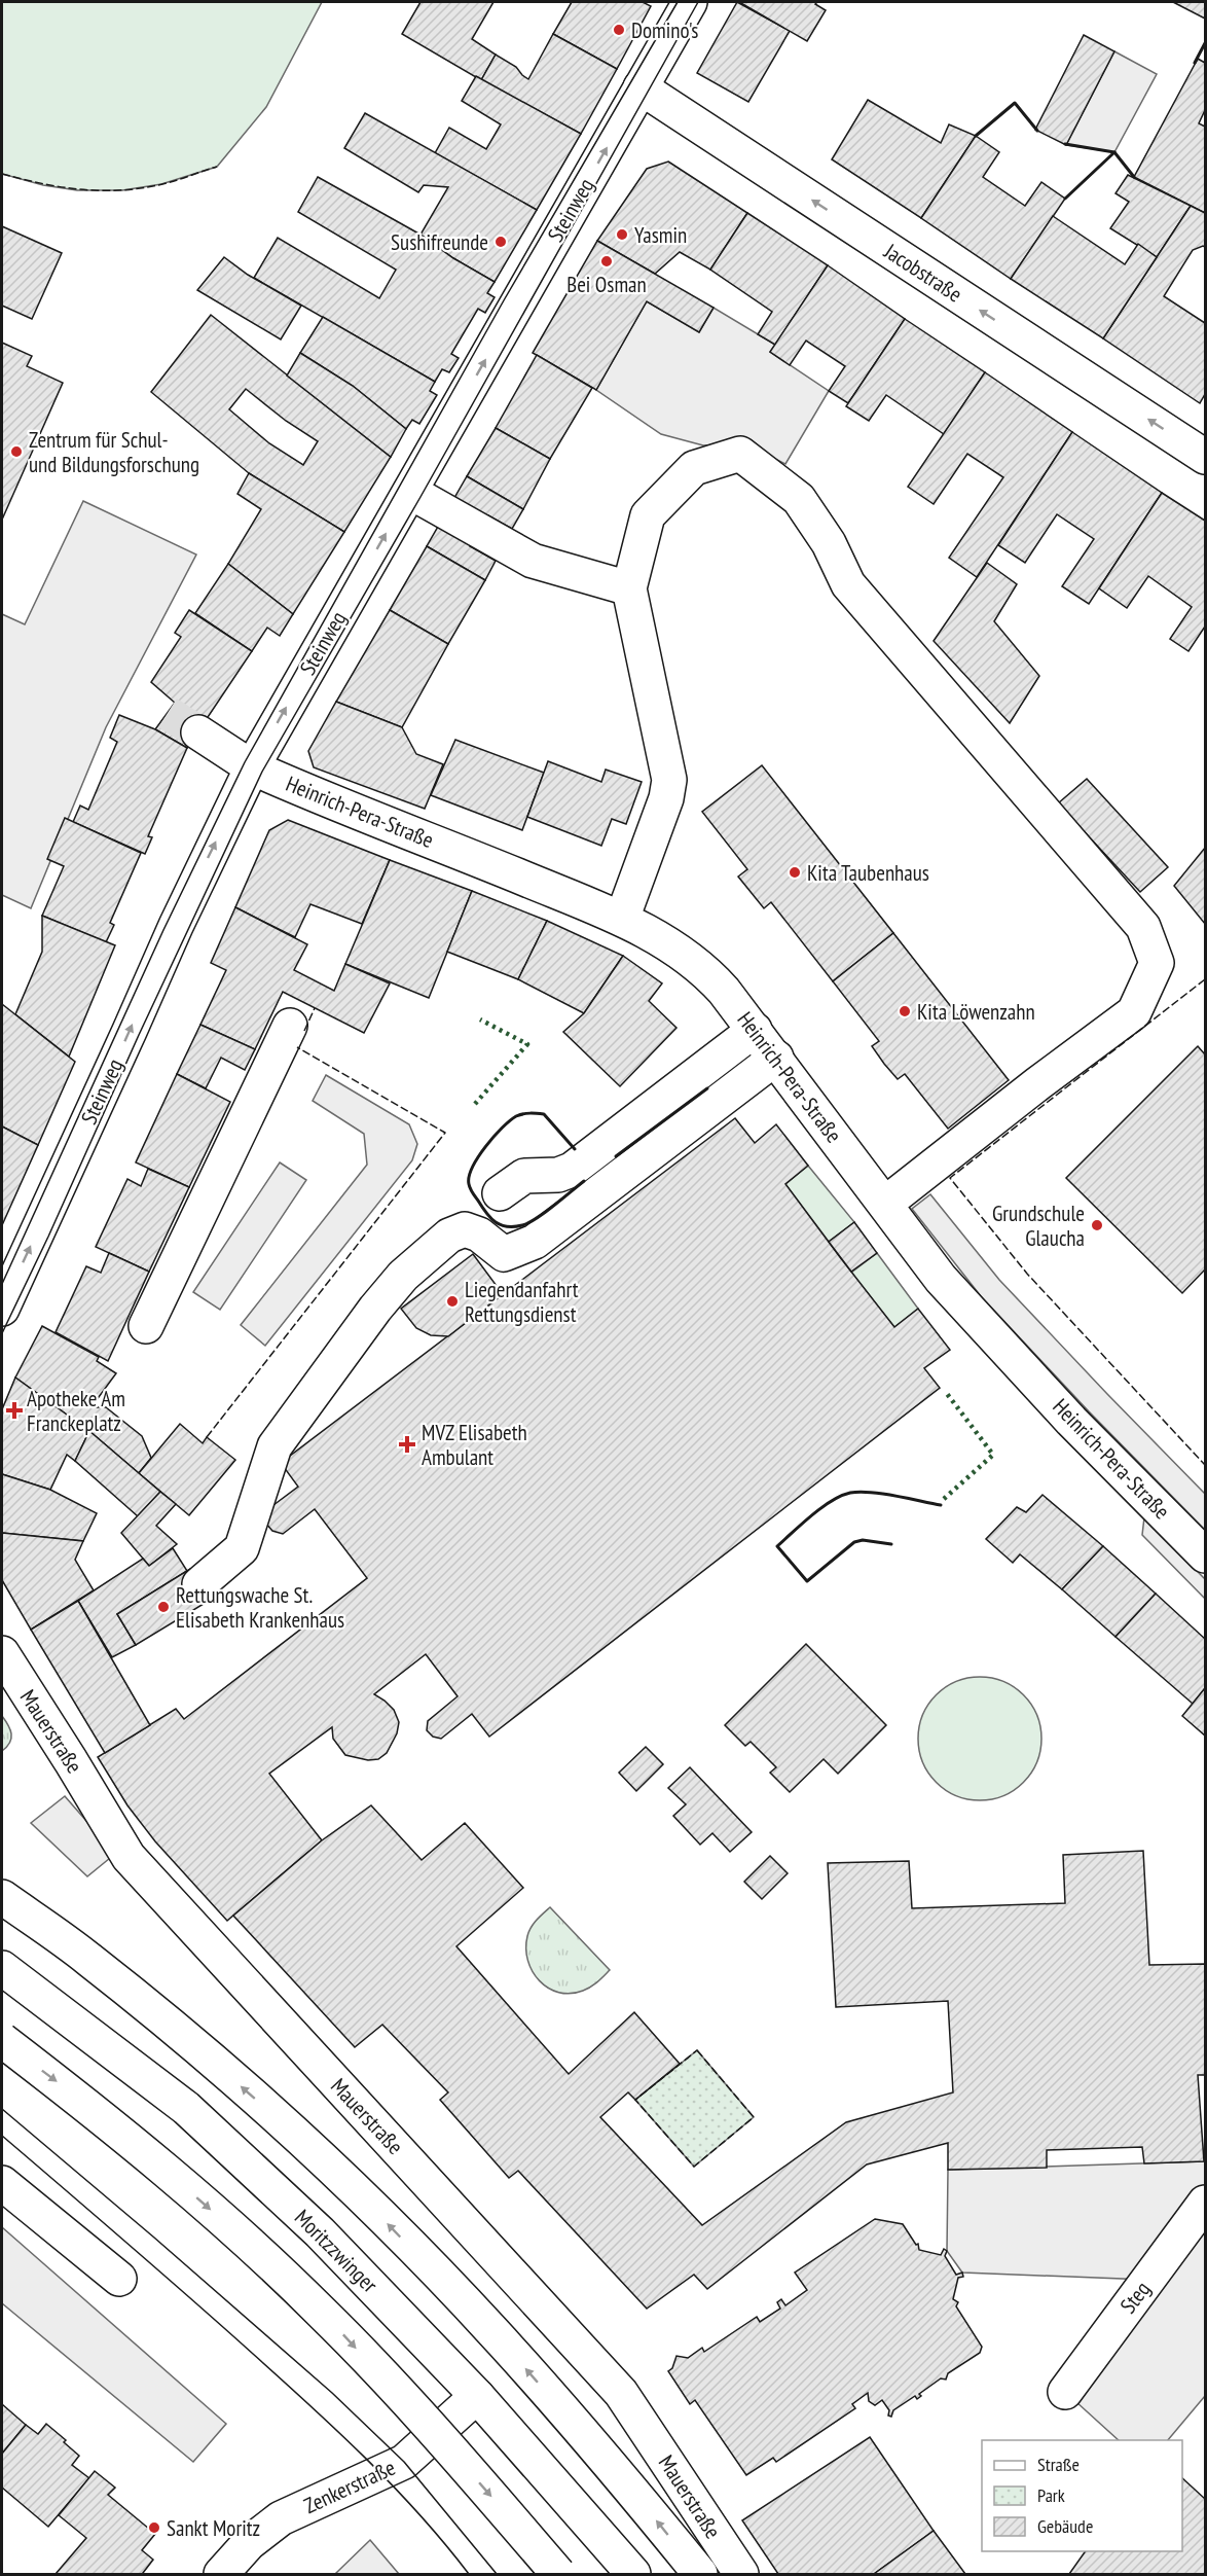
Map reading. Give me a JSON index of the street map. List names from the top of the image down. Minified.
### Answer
{"streets":{"street":["Steinweg","Jacobstraße","Heinrich-Pera-Straße","Mauerstraße","Moritzzwinger","Steg","Zenkerstraße"]},"crossings":[["Steinweg","Jacobstraße"],["Steinweg","Heinrich-Pera-Straße"],["Moritzzwinger","Zenkerstraße"]],"one_way":["Steinweg","Jacobstraße"],"places":{"other":["Domino's","Yasmin","Sushifreunde","Bei Osman","Zentrum für Schul- und Bildungsforschung","Kita Taubenhaus","Kita Löwenzahn","Grundschule Glaucha","Liegendanfahrt Rettungsdienst","Rettungswache St. Elisabeth Krankenhaus","Sankt Moritz"],"health":["Apotheke Am Franckeplatz","MVZ Elisabeth Ambulant"]},"legend":["Straße","Park","Gebäude"]}
